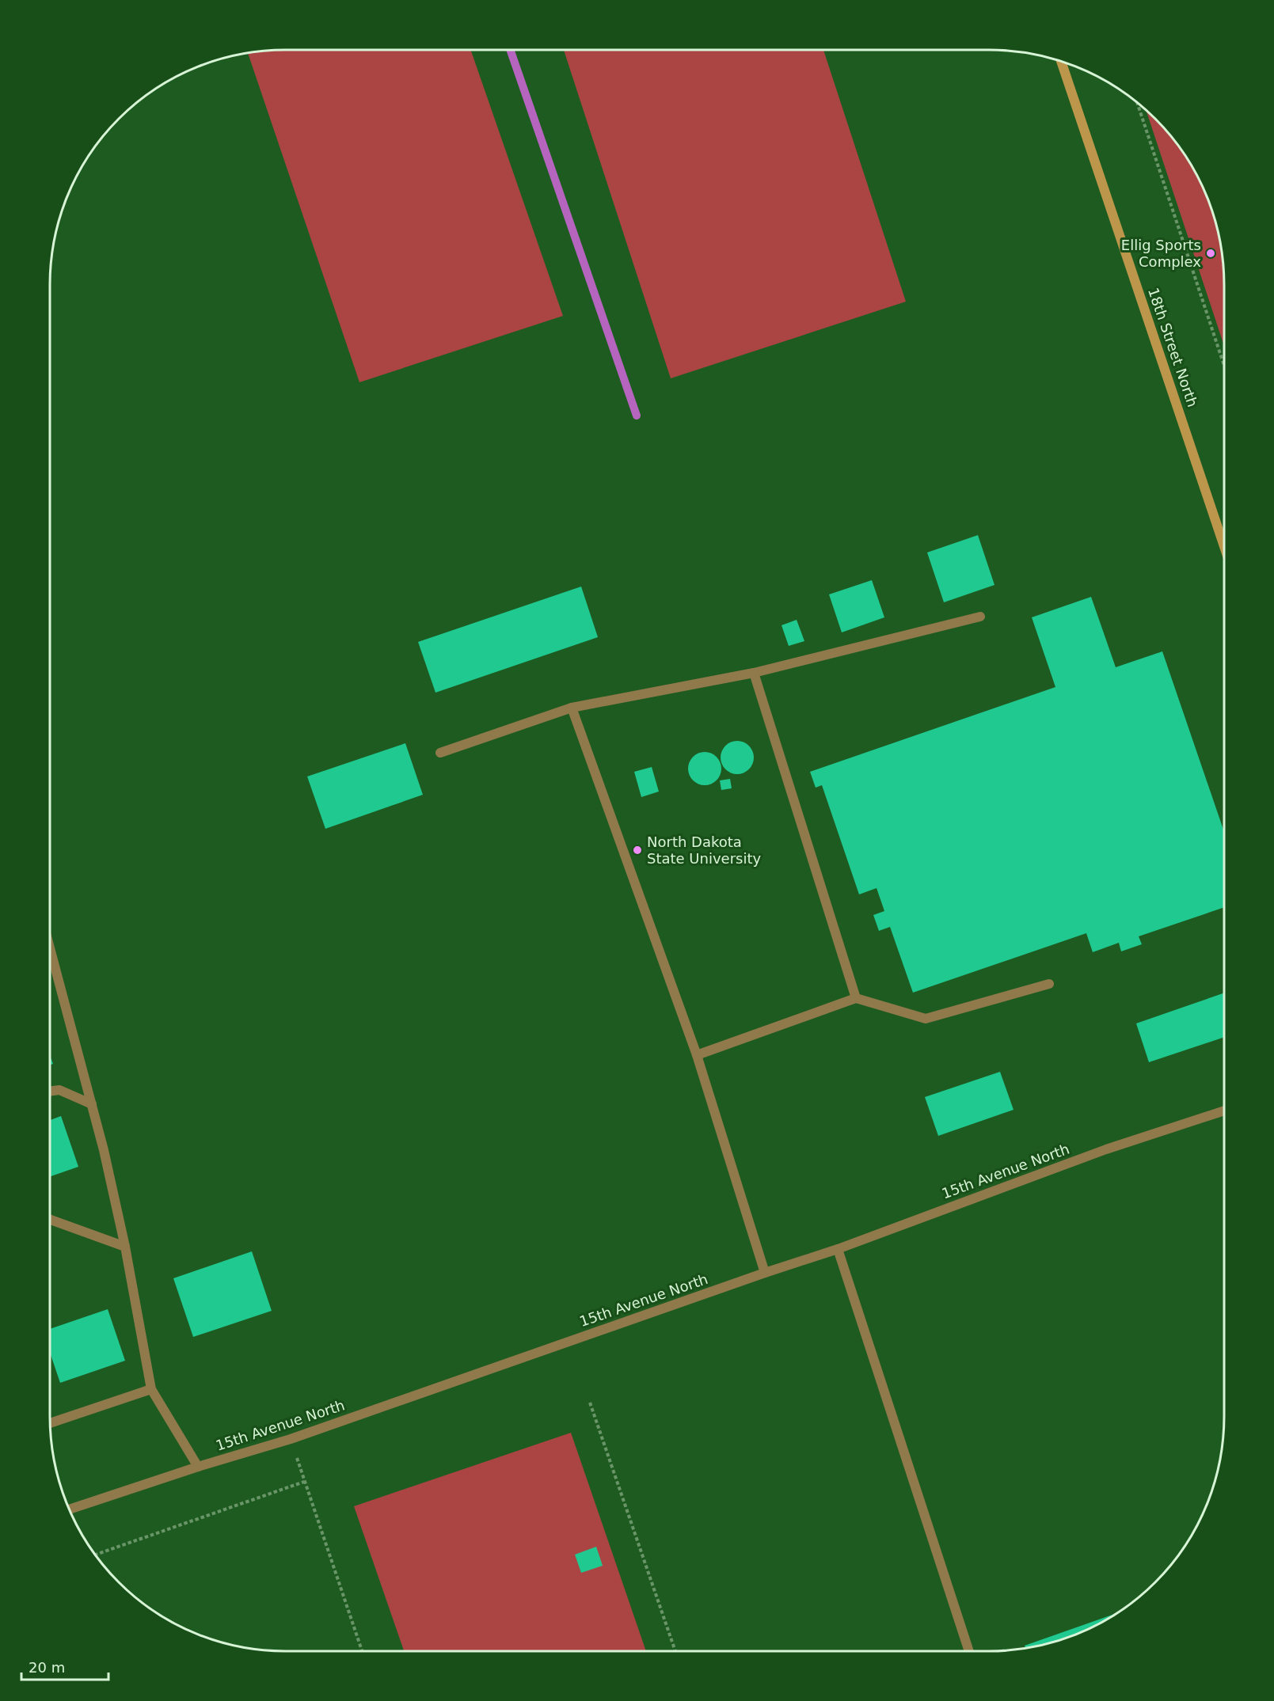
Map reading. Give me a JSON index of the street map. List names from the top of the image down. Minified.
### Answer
{"streets":{"street":["18th Street North","15th Avenue North"]},"places":["Ellig Sports Complex","North Dakota State University"],"scale_bar":"20 m"}
